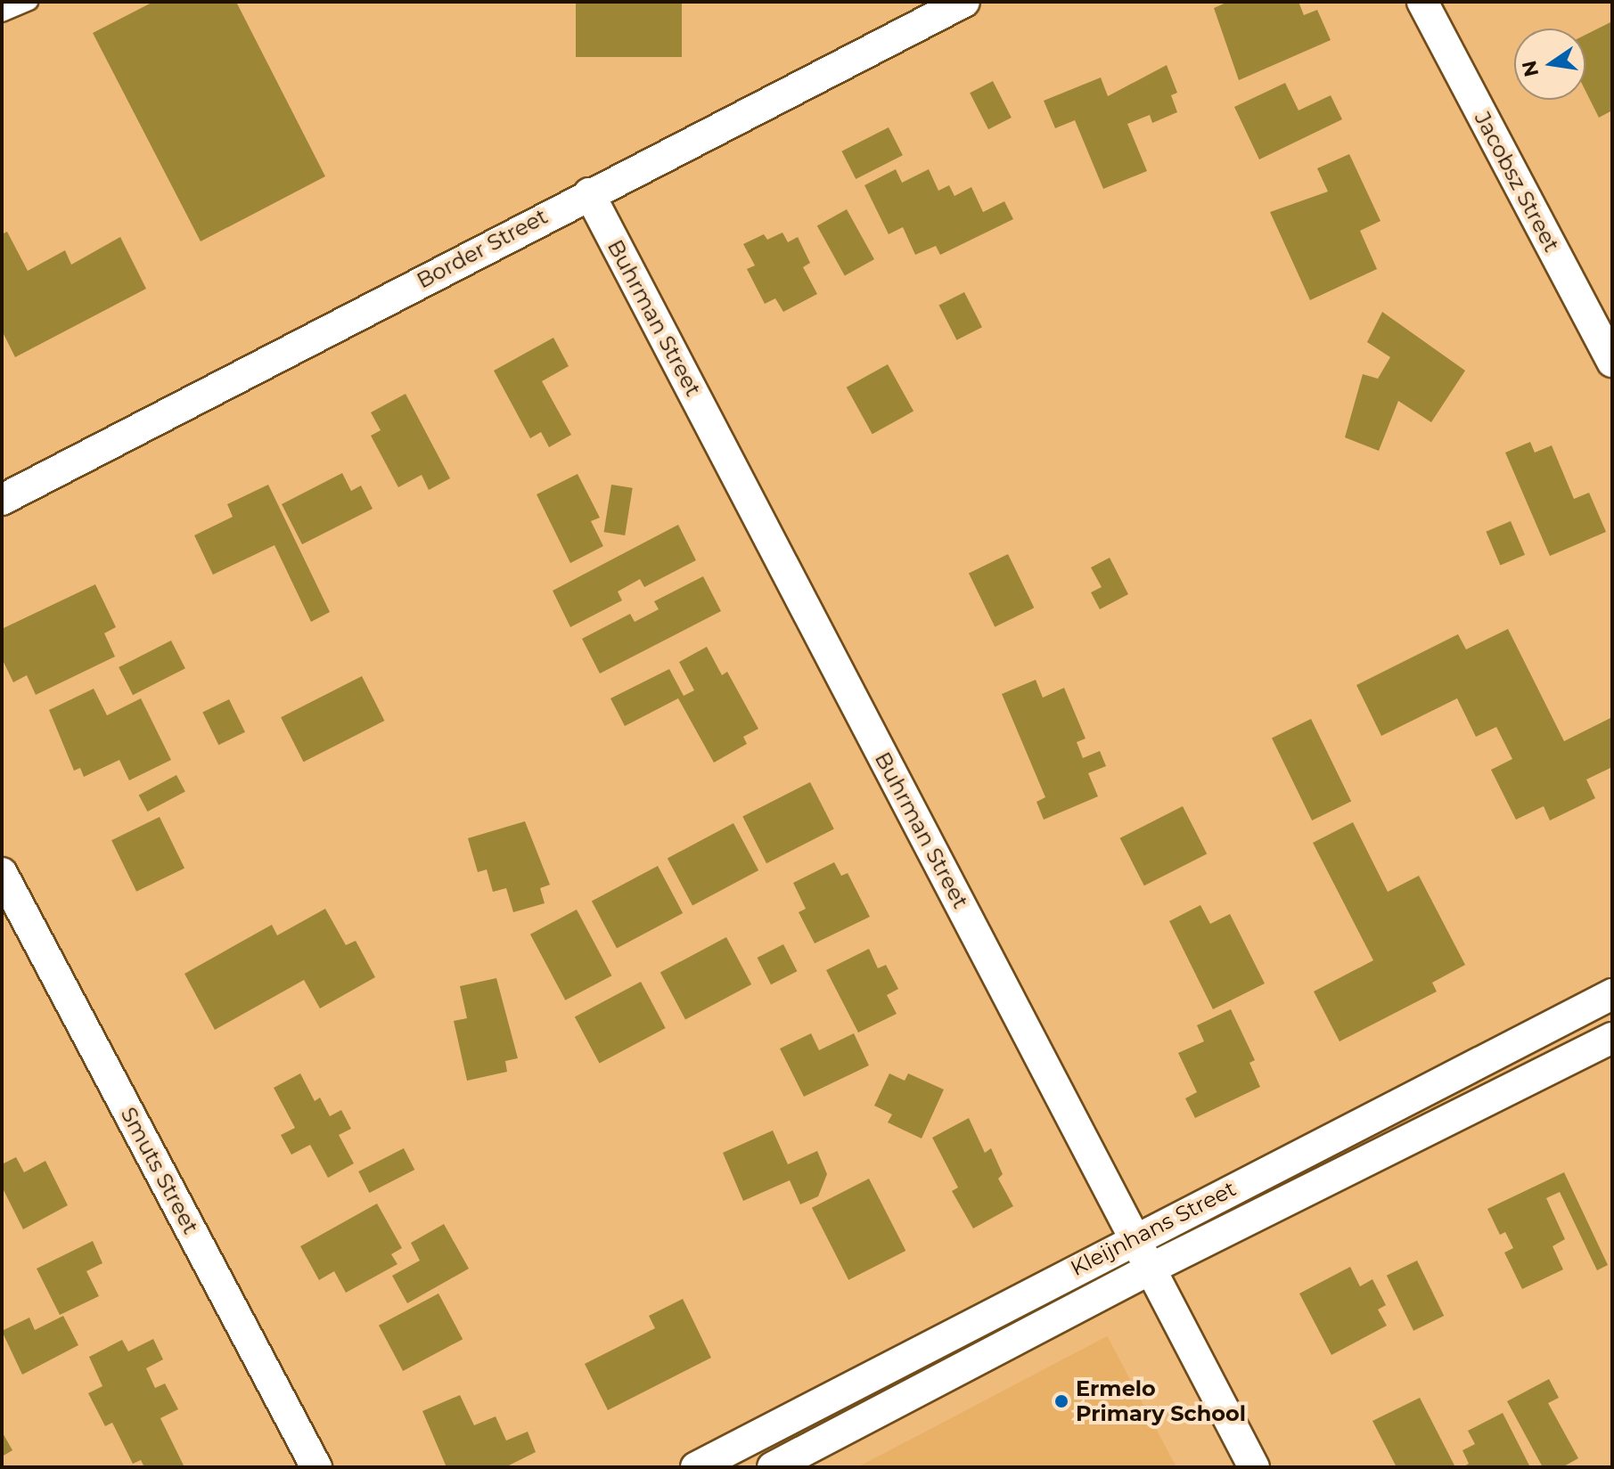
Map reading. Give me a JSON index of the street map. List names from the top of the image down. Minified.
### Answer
{"streets":{"street":["Jacobsz Street","Border Street","Buhrman Street","Smuts Street","Kleijnhans Street"]},"crossings":[["Border Street","Buhrman Street"],["Buhrman Street","Kleijnhans Street"]],"places":["Ermelo Primary School"],"north":"left"}
